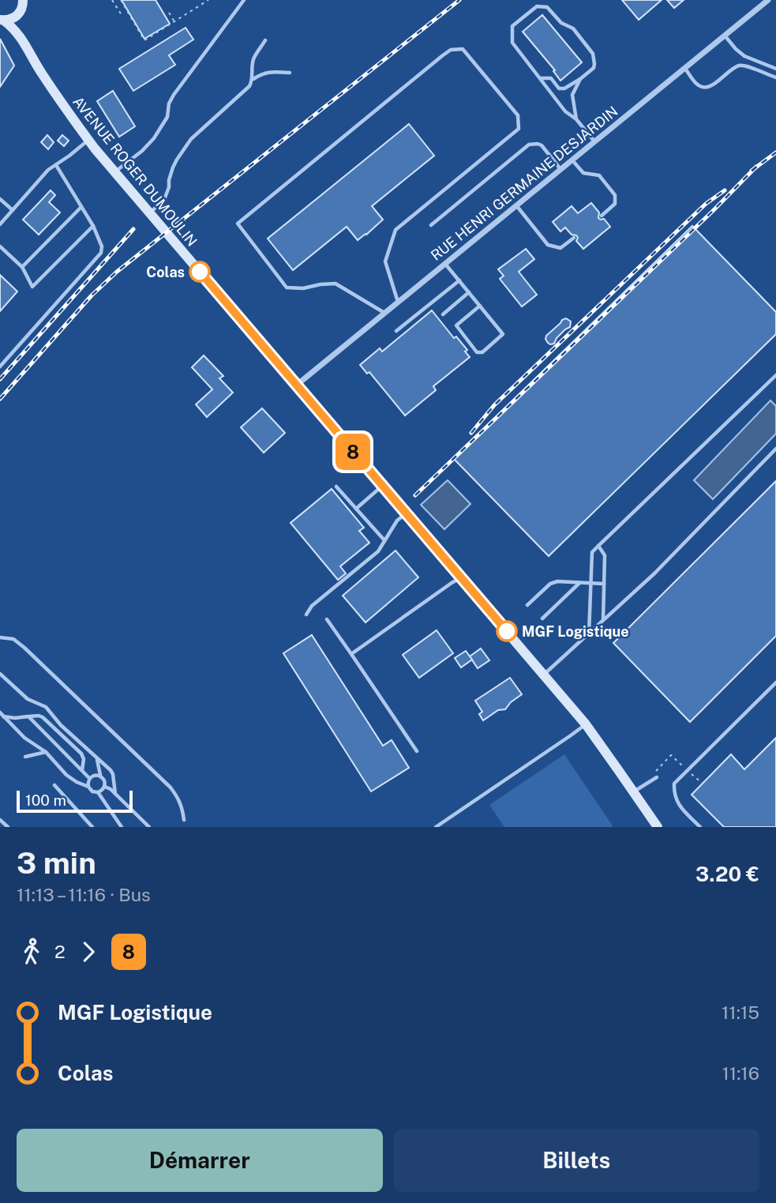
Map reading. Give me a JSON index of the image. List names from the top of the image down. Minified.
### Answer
{"streets":{"main road":["AVENUE ROGER DUMOULIN"],"street":["RUE HENRI GERMAINE DESJARDIN"]},"crossings":[["AVENUE ROGER DUMOULIN","RUE HENRI GERMAINE DESJARDIN"]],"places":["Colas","MGF Logistique"],"lines":["bus line 8"],"scale_bar":"100 m","page":{"on_map":"8","scale":"100 m","heading":["3 min","11:13 – 11:16 · Bus","3.20 €"],"legs":["2","8"],"list":[{"name":"MGF Logistique","value":"11:15"},{"name":"Colas","value":"11:16"}],"buttons":["Démarrer","Billets"]}}
